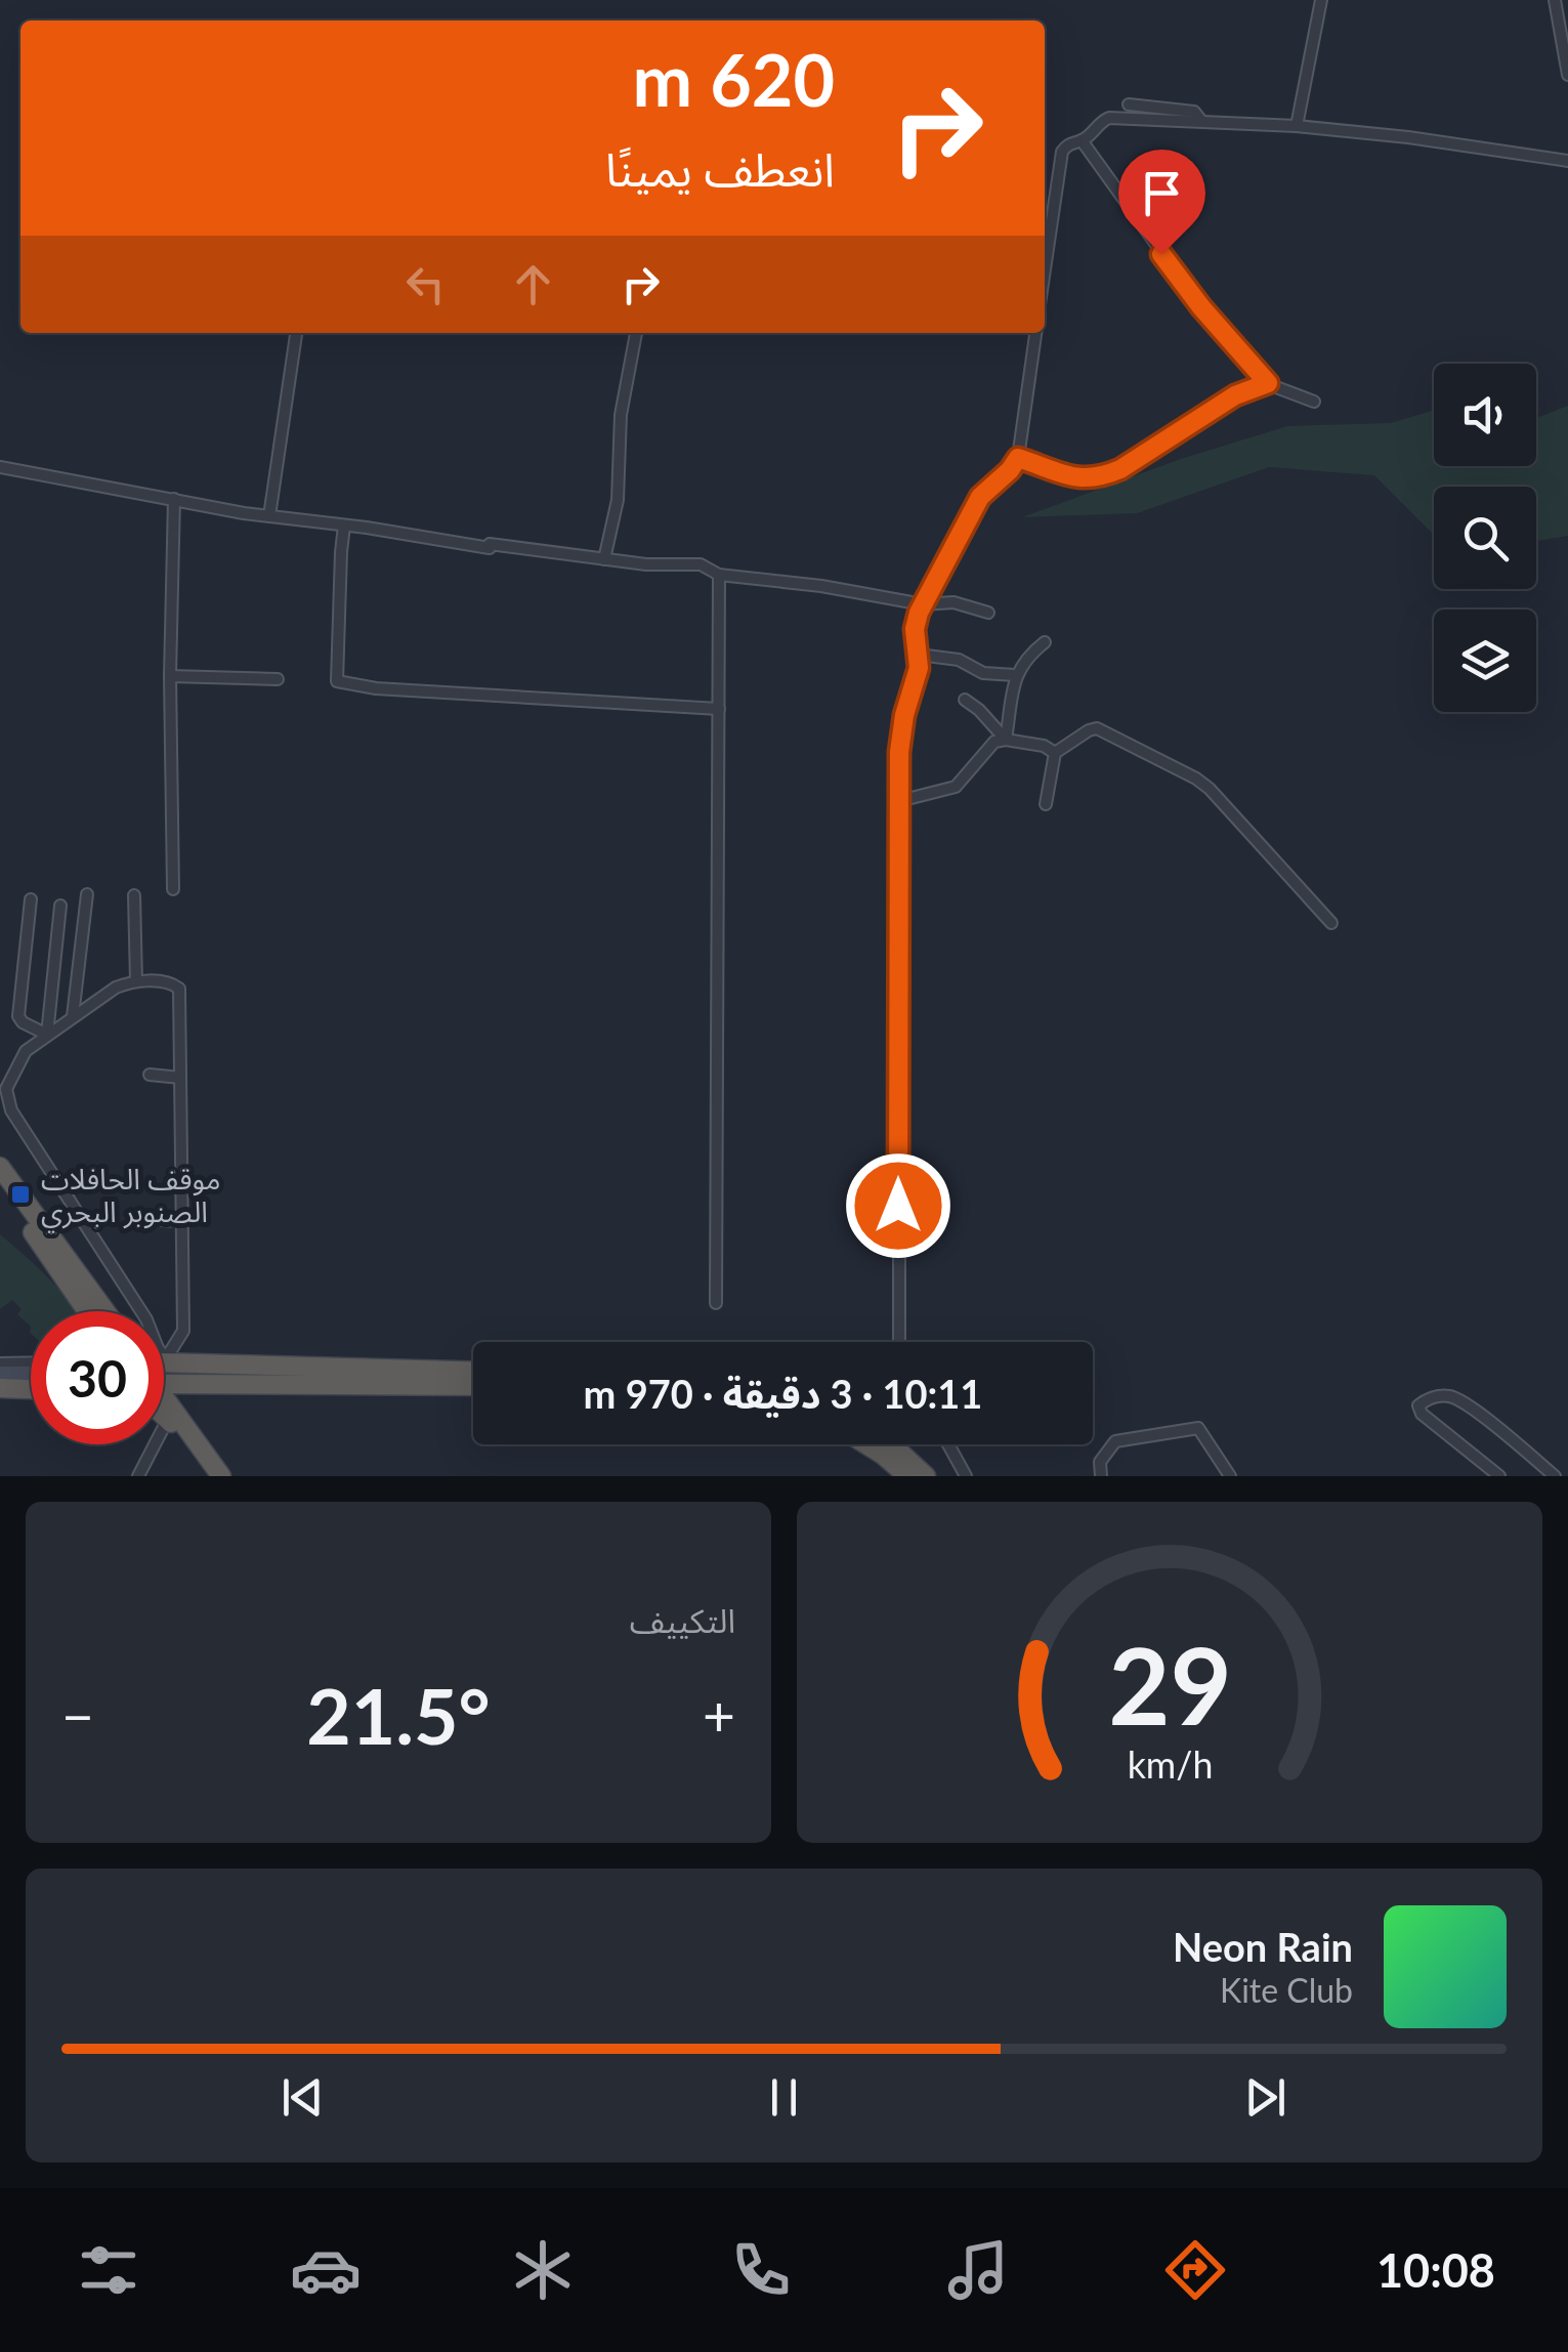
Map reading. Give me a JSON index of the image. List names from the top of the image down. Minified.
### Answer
{"places":{"transit":["موقف الحافلات الصنوبر البحري"]},"page":{"turn":["620 m","انعطف يمينًا"],"limit":"30","trip":"10:11 · 3 دقيقة · 970 m","tile":"التكييف","heat":["−","21.5°","+"],"song":["Neon Rain","Kite Club"],"tabs":"10:08","gauge":["29","km/h"]}}
